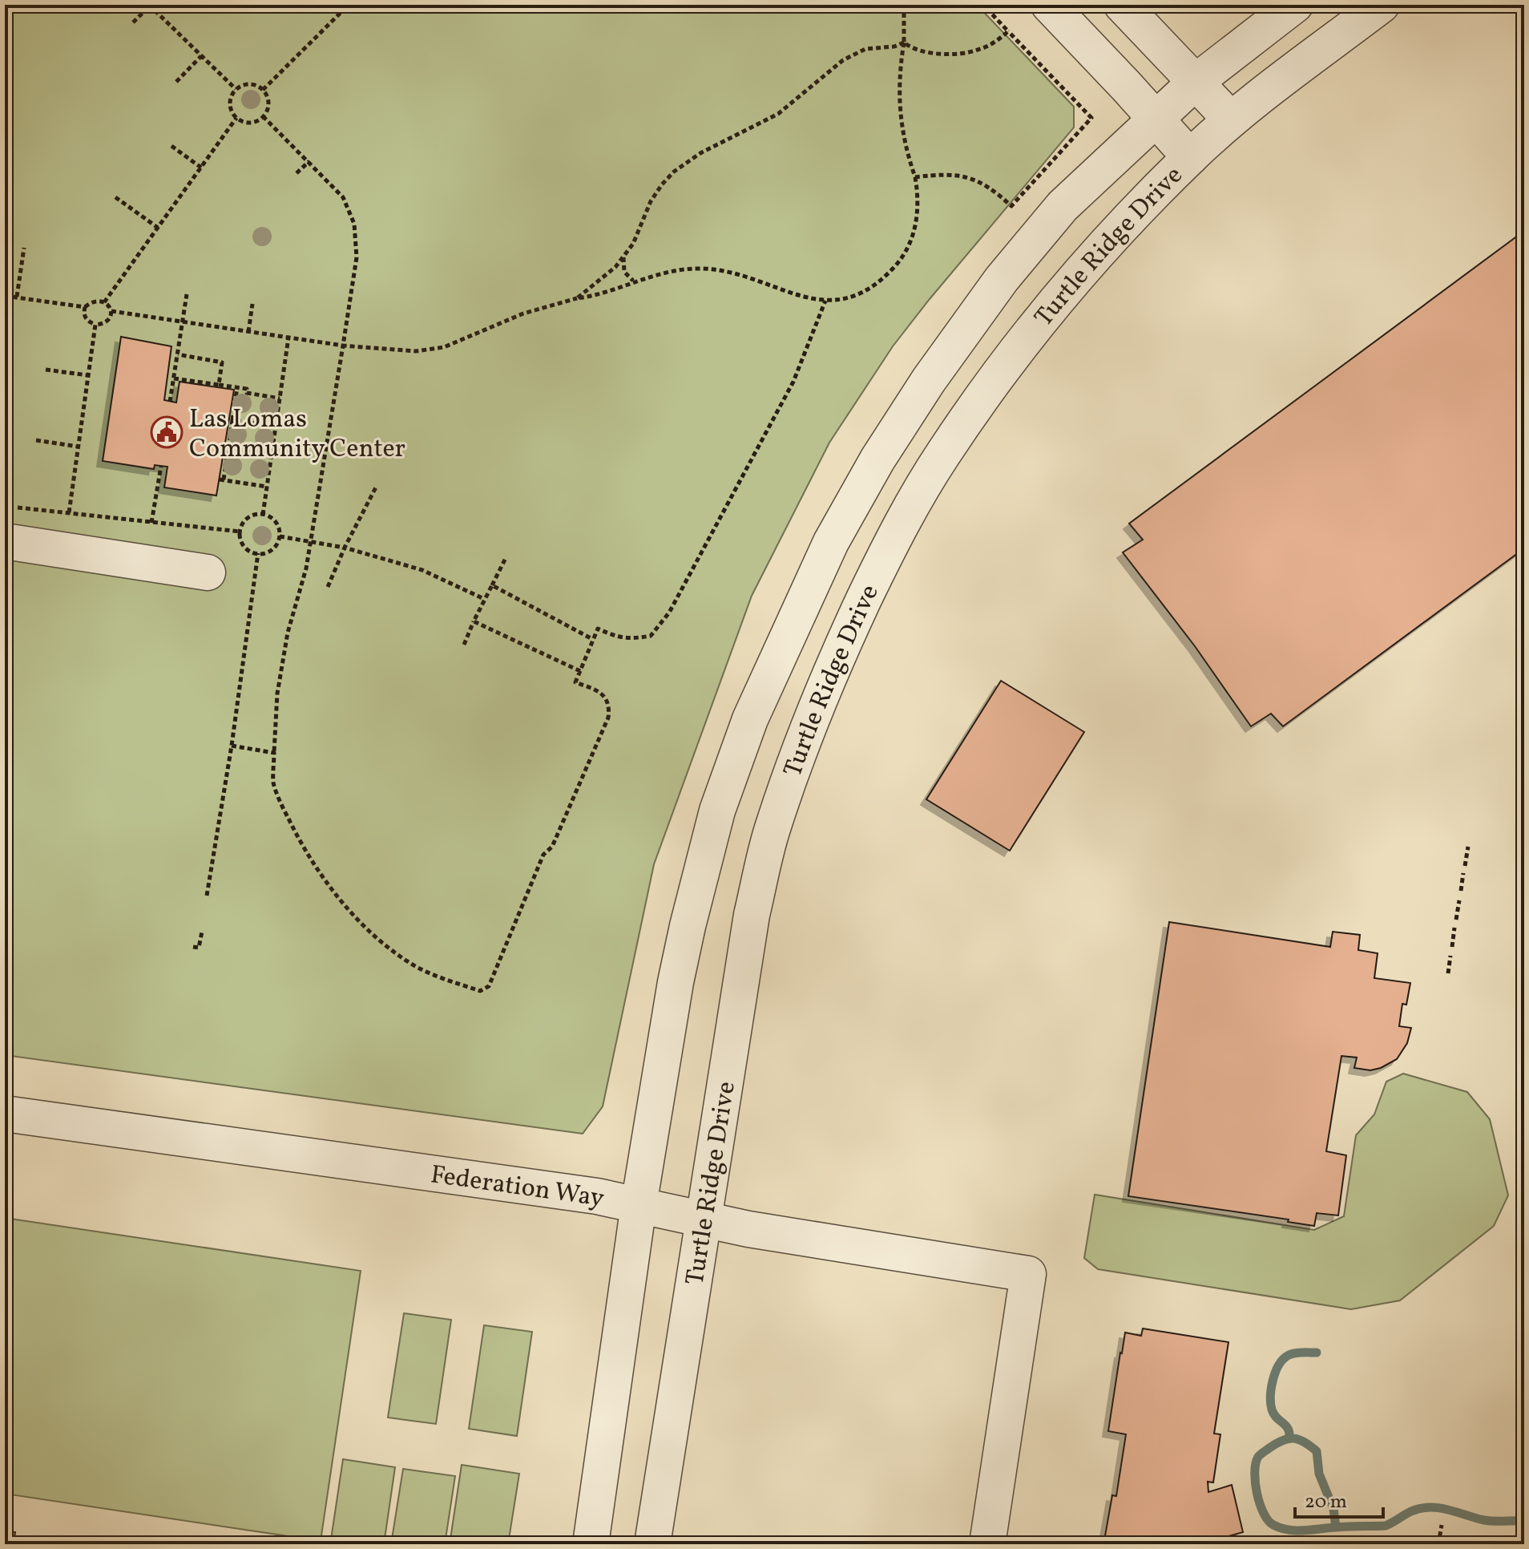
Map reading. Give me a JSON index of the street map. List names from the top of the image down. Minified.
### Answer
{"streets":{"street":["Turtle Ridge Drive","Federation Way"]},"crossings":[["Turtle Ridge Drive","Federation Way"]],"places":{"public building":["Las Lomas Community Center"]},"scale_bar":"20 m"}
